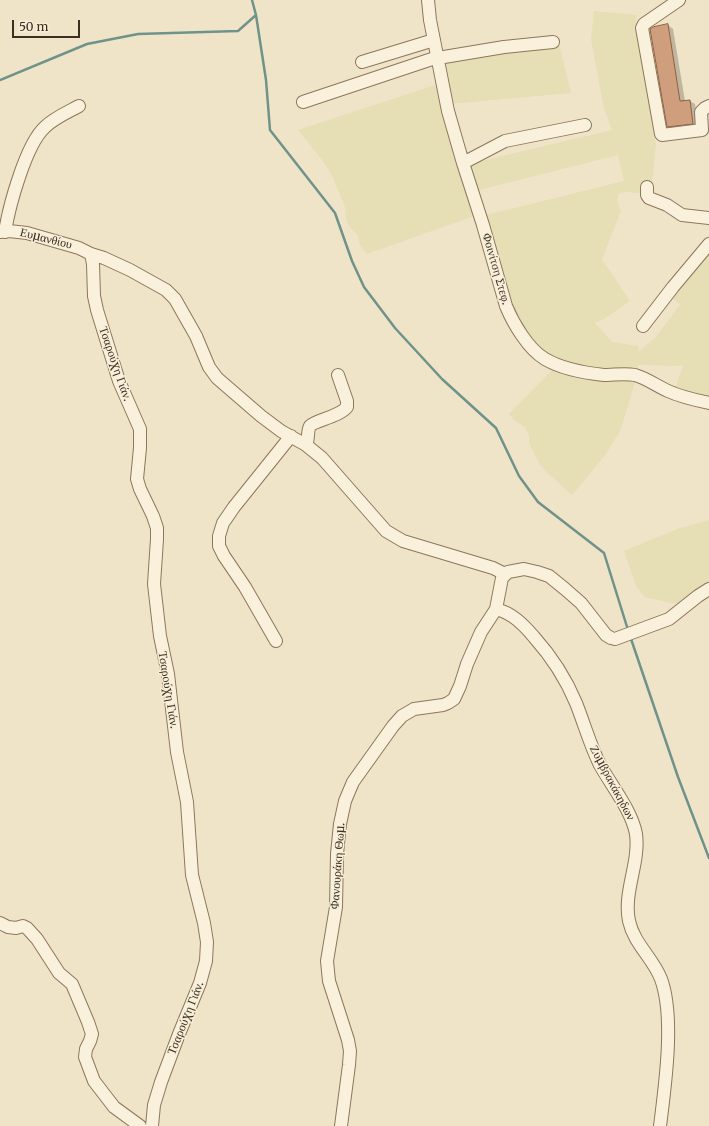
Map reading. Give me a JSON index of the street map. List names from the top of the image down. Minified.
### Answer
{"streets":{"street":["Ευμανθίου","Φοινίτση Στεφ.","Τσαρούχη Γιάν.","Ζυμβρακάκηδων","Φανουράκη Θωμ."]},"crossings":[["Ευμανθίου","Τσαρούχη Γιάν."],["Ευμανθίου","Φανουράκη Θωμ."],["Ζυμβρακάκηδων","Φανουράκη Θωμ."]],"scale_bar":"50 m"}
